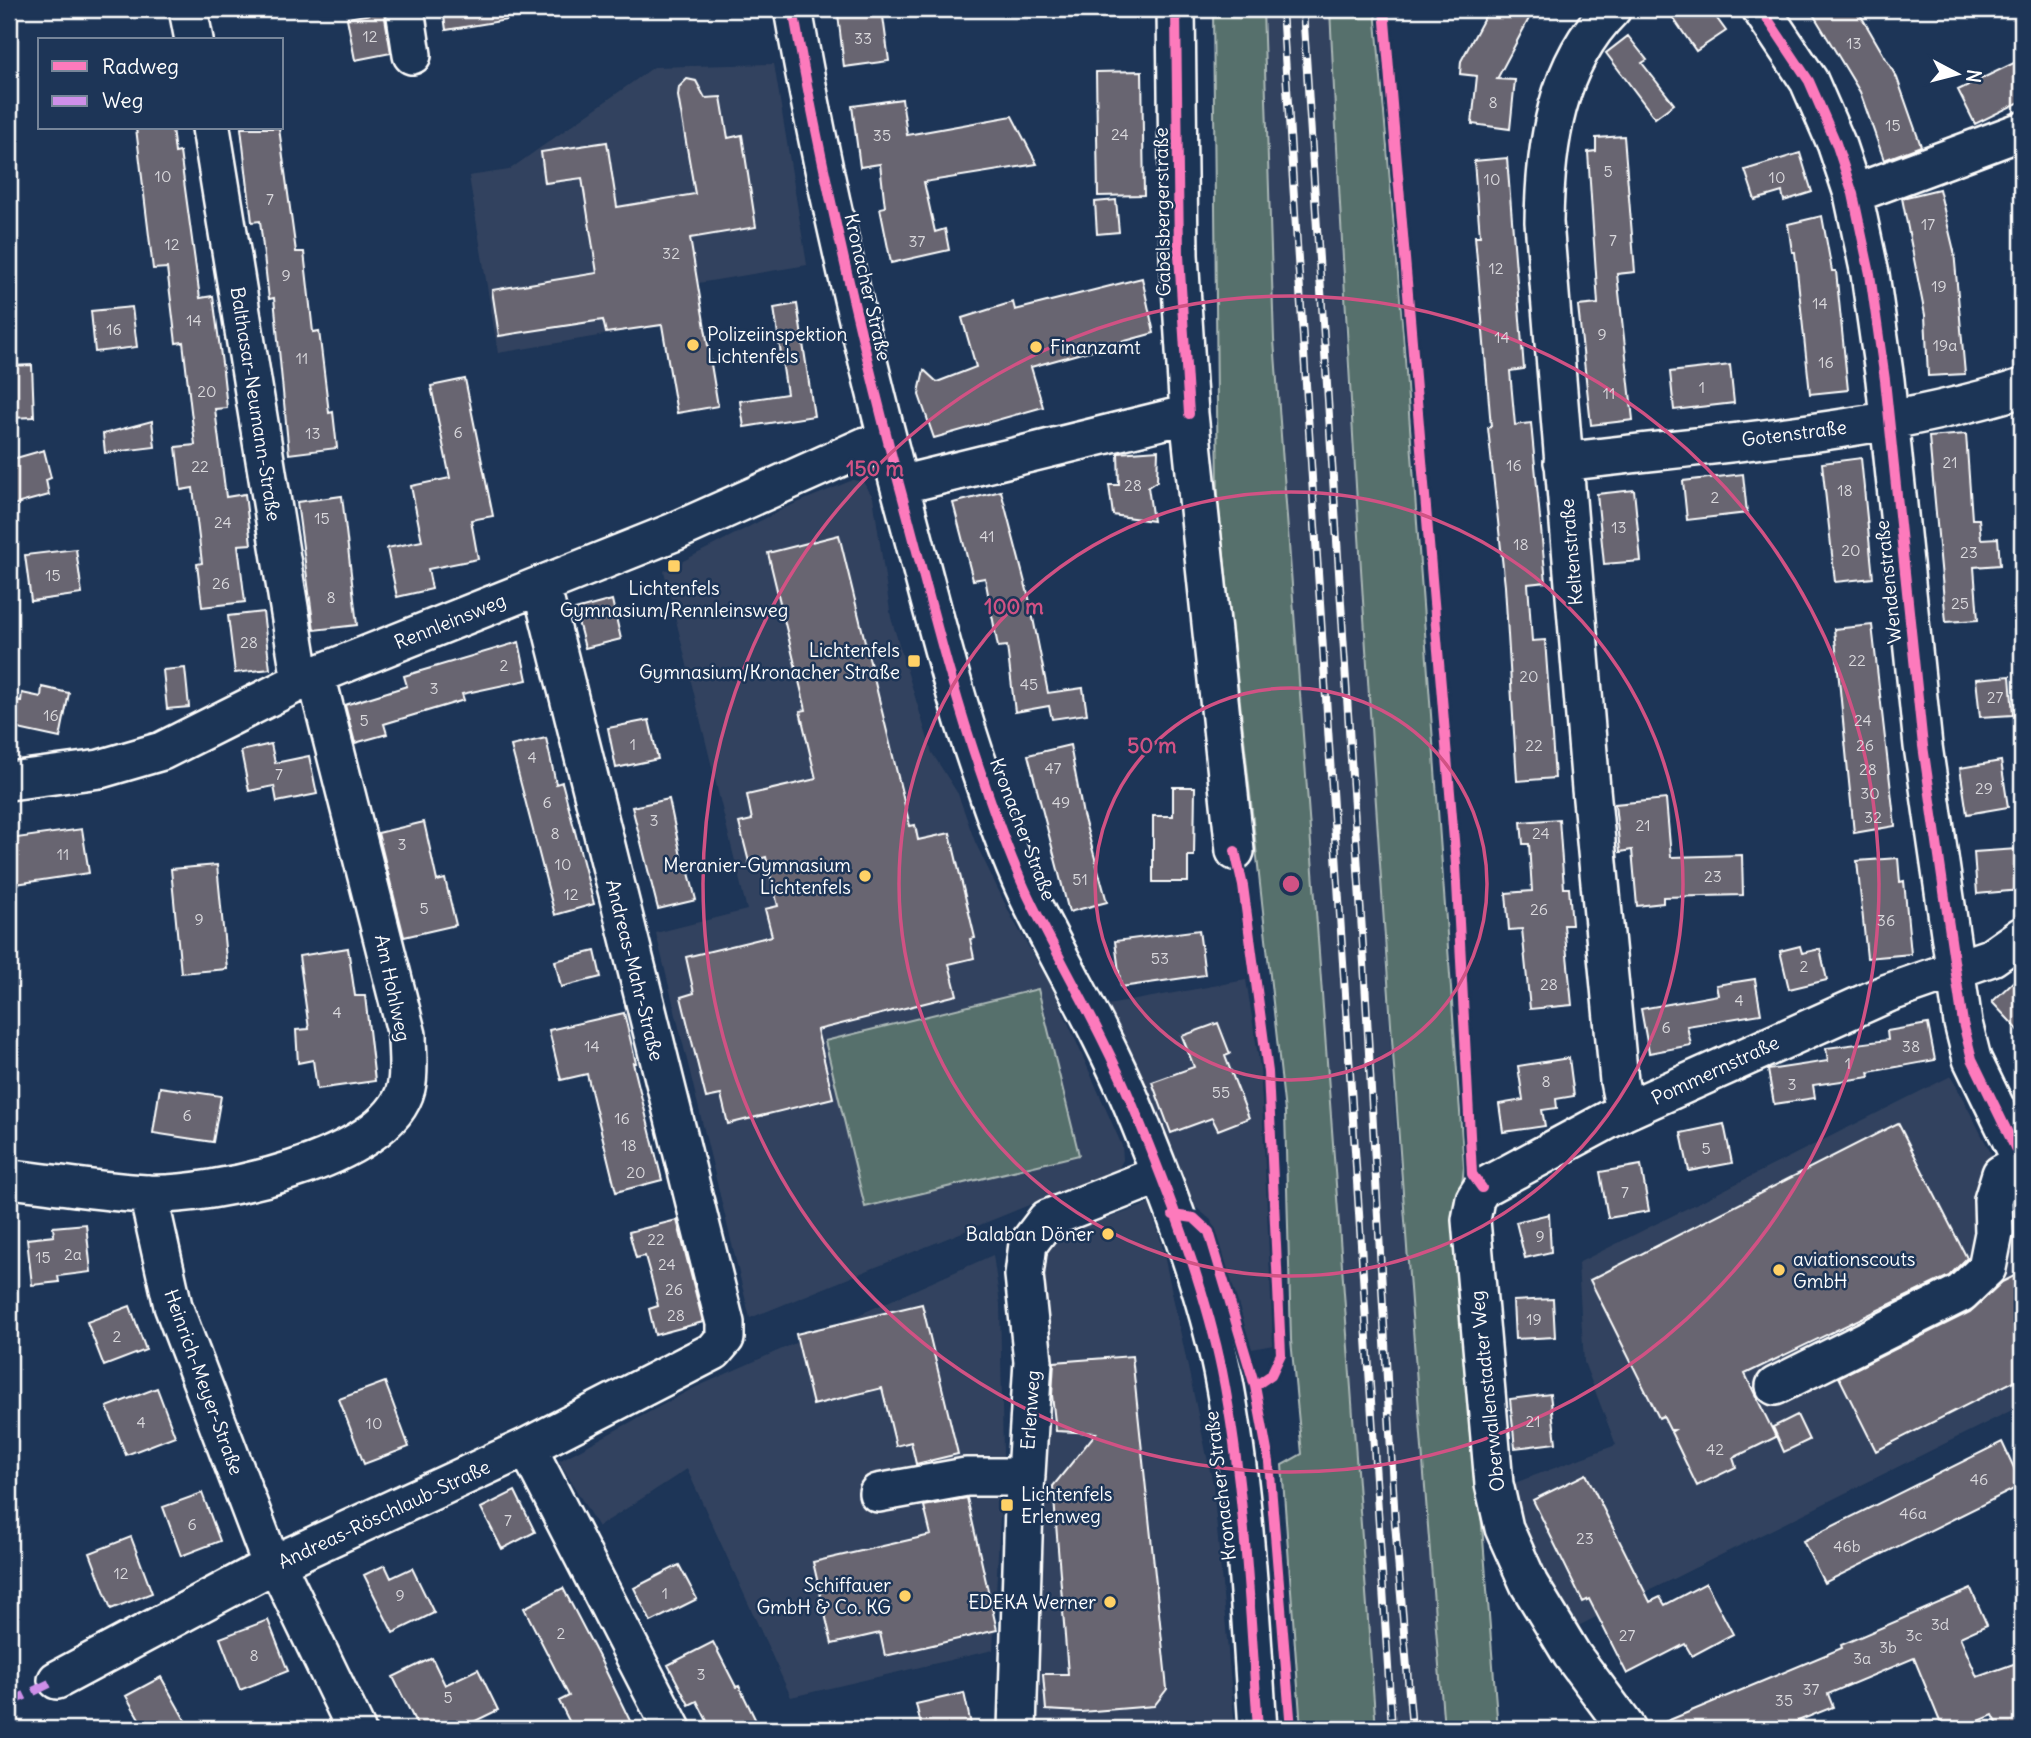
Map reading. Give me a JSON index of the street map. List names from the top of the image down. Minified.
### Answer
{"streets":{"street":["Gabelsbergerstraße","Kronacher Straße","Balthasar-Neumann-Straße","Gotenstraße","Keltenstraße","Wendenstraße","Rennleinsweg","Andreas-Mahr-Straße","Am Hohlweg","Pommernstraße","Heinrich-Meyer-Straße","Oberwallenstadter Weg","Erlenweg","Andreas-Röschlaub-Straße"]},"crossings":[["Kronacher Straße","Rennleinsweg"],["Kronacher Straße","Erlenweg"],["Balthasar-Neumann-Straße","Rennleinsweg"],["Balthasar-Neumann-Straße","Am Hohlweg"],["Gotenstraße","Keltenstraße"],["Gotenstraße","Wendenstraße"],["Keltenstraße","Pommernstraße"],["Wendenstraße","Pommernstraße"],["Rennleinsweg","Andreas-Mahr-Straße"],["Rennleinsweg","Am Hohlweg"],["Andreas-Mahr-Straße","Andreas-Röschlaub-Straße"],["Am Hohlweg","Heinrich-Meyer-Straße"],["Pommernstraße","Oberwallenstadter Weg"],["Heinrich-Meyer-Straße","Andreas-Röschlaub-Straße"]],"places":{"other":["Polizeiinspektion Lichtenfels","Finanzamt","Meranier-Gymnasium Lichtenfels","Balaban Döner","aviationscouts GmbH","Schiffauer GmbH & Co. KG","EDEKA Werner"],"transit":["Lichtenfels Gymnasium/Rennleinsweg","Lichtenfels Gymnasium/Kronacher Straße","Lichtenfels Erlenweg"]},"house_numbers":["12","33","13","8","15","24","35","5","10","10","10","7","17","7","37","12","32","12","9","19","14","14","16","9","14","19a","11","16","1","20","11","6","13","21","16","22","28","18","2","15","24","13","41","18","20","23","15","26","8","25","28","22","2","20","45","3","27","16","5","24","1","22","26","4","47","28","7","29","30","6","49","32","3","21","8","24","3","11","10","23","51","12","5","26","9","36","53","2","28","4","4","6","14","38","1","8","3","55","6","16","18","5","20","7","9","22","2a","15","24","26","28","19","2","21","4","10","42","46","46a","7","6","23","46b","12","1","9","3d","2","27","3c","3b","8","3a","3","37","5","35"],"legend":["Radweg","Weg"],"north":"right","rings":["150 m","100 m","50 m"]}
